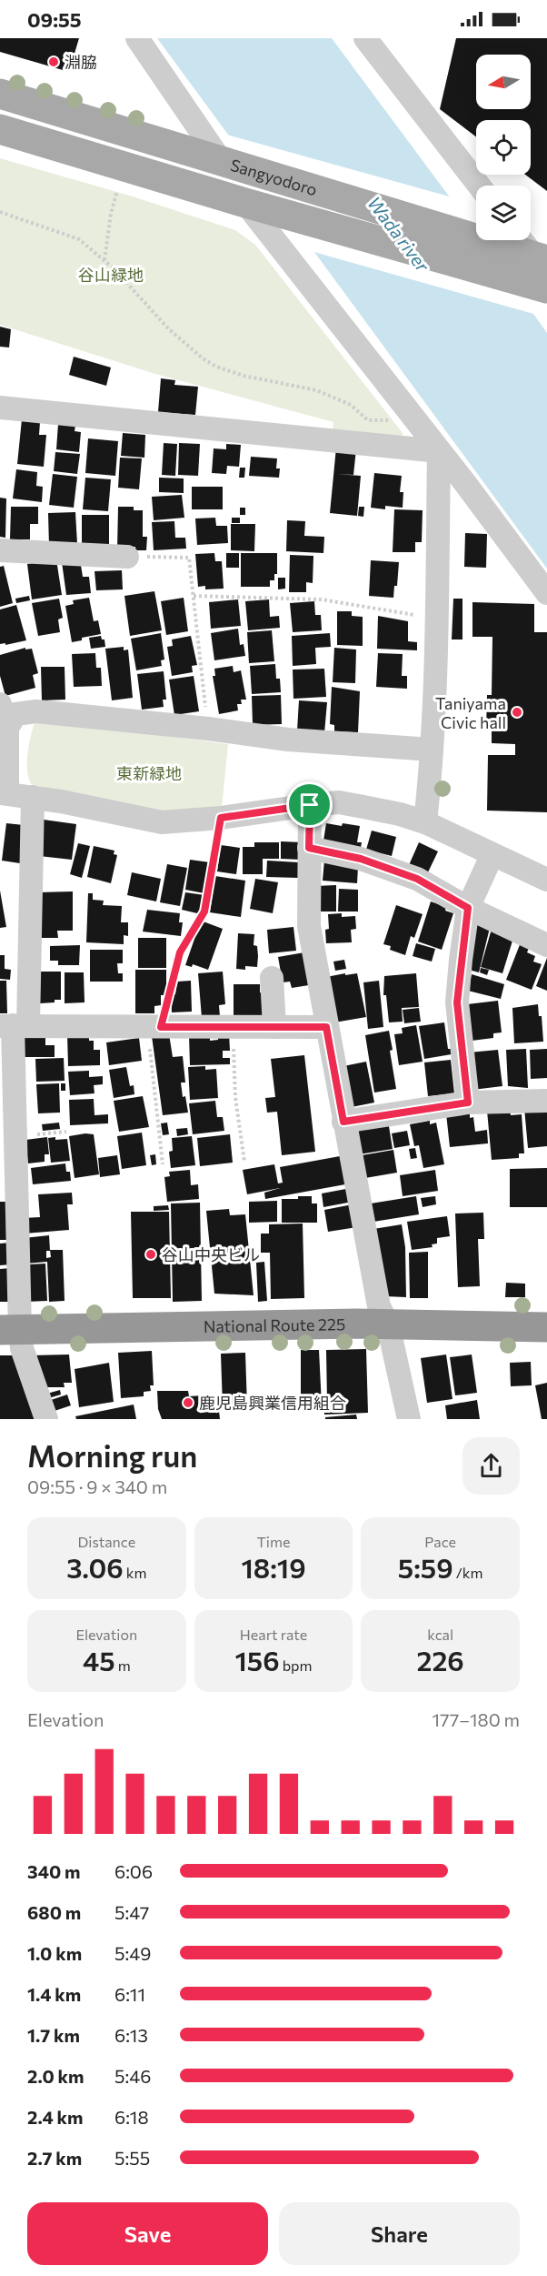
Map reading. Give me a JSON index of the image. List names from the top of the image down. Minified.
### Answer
{"streets":{"highway":["National Route 225"],"main road":["Sangyodoro"]},"water":["Wada river"],"parks":["谷山緑地","東新緑地"],"places":["淵脇","Taniyama Civic hall","谷山中央ビル","鹿児島興業信用組合"],"north":"left","page":{"status":"09:55","heading":["Morning run","09:55 · 9 × 340 m"],"stats":[["Distance","3.06 km"],["Time","18:19"],["Pace","5:59 /km"],["Elevation","45 m"],["Heart rate","156 bpm"],["kcal","226"]],"chart":["Elevation","177–180 m"],"list":[{"name":"340 m","note":"6:06"},{"name":"680 m","note":"5:47"},{"name":"1.0 km","note":"5:49"},{"name":"1.4 km","note":"6:11"},{"name":"1.7 km","note":"6:13"},{"name":"2.0 km","note":"5:46"},{"name":"2.4 km","note":"6:18"},{"name":"2.7 km","note":"5:55"}],"buttons":["Save","Share"]}}
